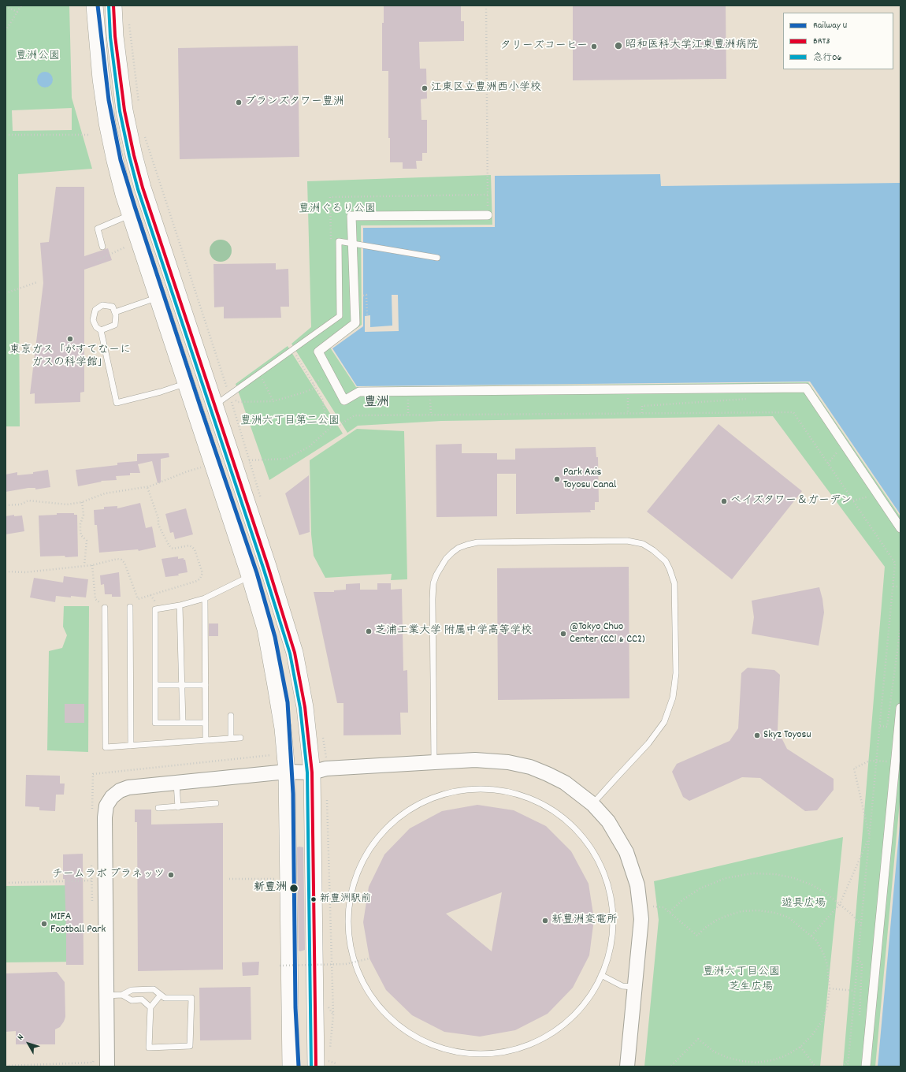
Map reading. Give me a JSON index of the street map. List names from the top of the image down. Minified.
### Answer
{"districts":["豊洲"],"parks":["豊洲公園","豊洲ぐるり公園","豊洲六丁目第二公園","遊具広場","豊洲六丁目公園","芝生広場"],"places":["昭和医科大学江東豊洲病院","タリーズコーヒー","江東区立豊洲西小学校","ブランズタワー豊洲","東京ガス「がすてなーに ガスの科学館」","Park Axis Toyosu Canal","ベイズタワー＆ガーデン","芝浦工業大学 附属中学高等学校","@Tokyo Chuo Center (CC1 & CC2)","Skyz Toyosu","チームラボ プラネッツ","新豊洲","新豊洲駅前","新豊洲変電所","MIFA Football Park"],"lines":["rail line U","transit line BRT3","transit line 急行06"],"legend":["Railway U","BRT3","急行06"],"north":"top left"}
